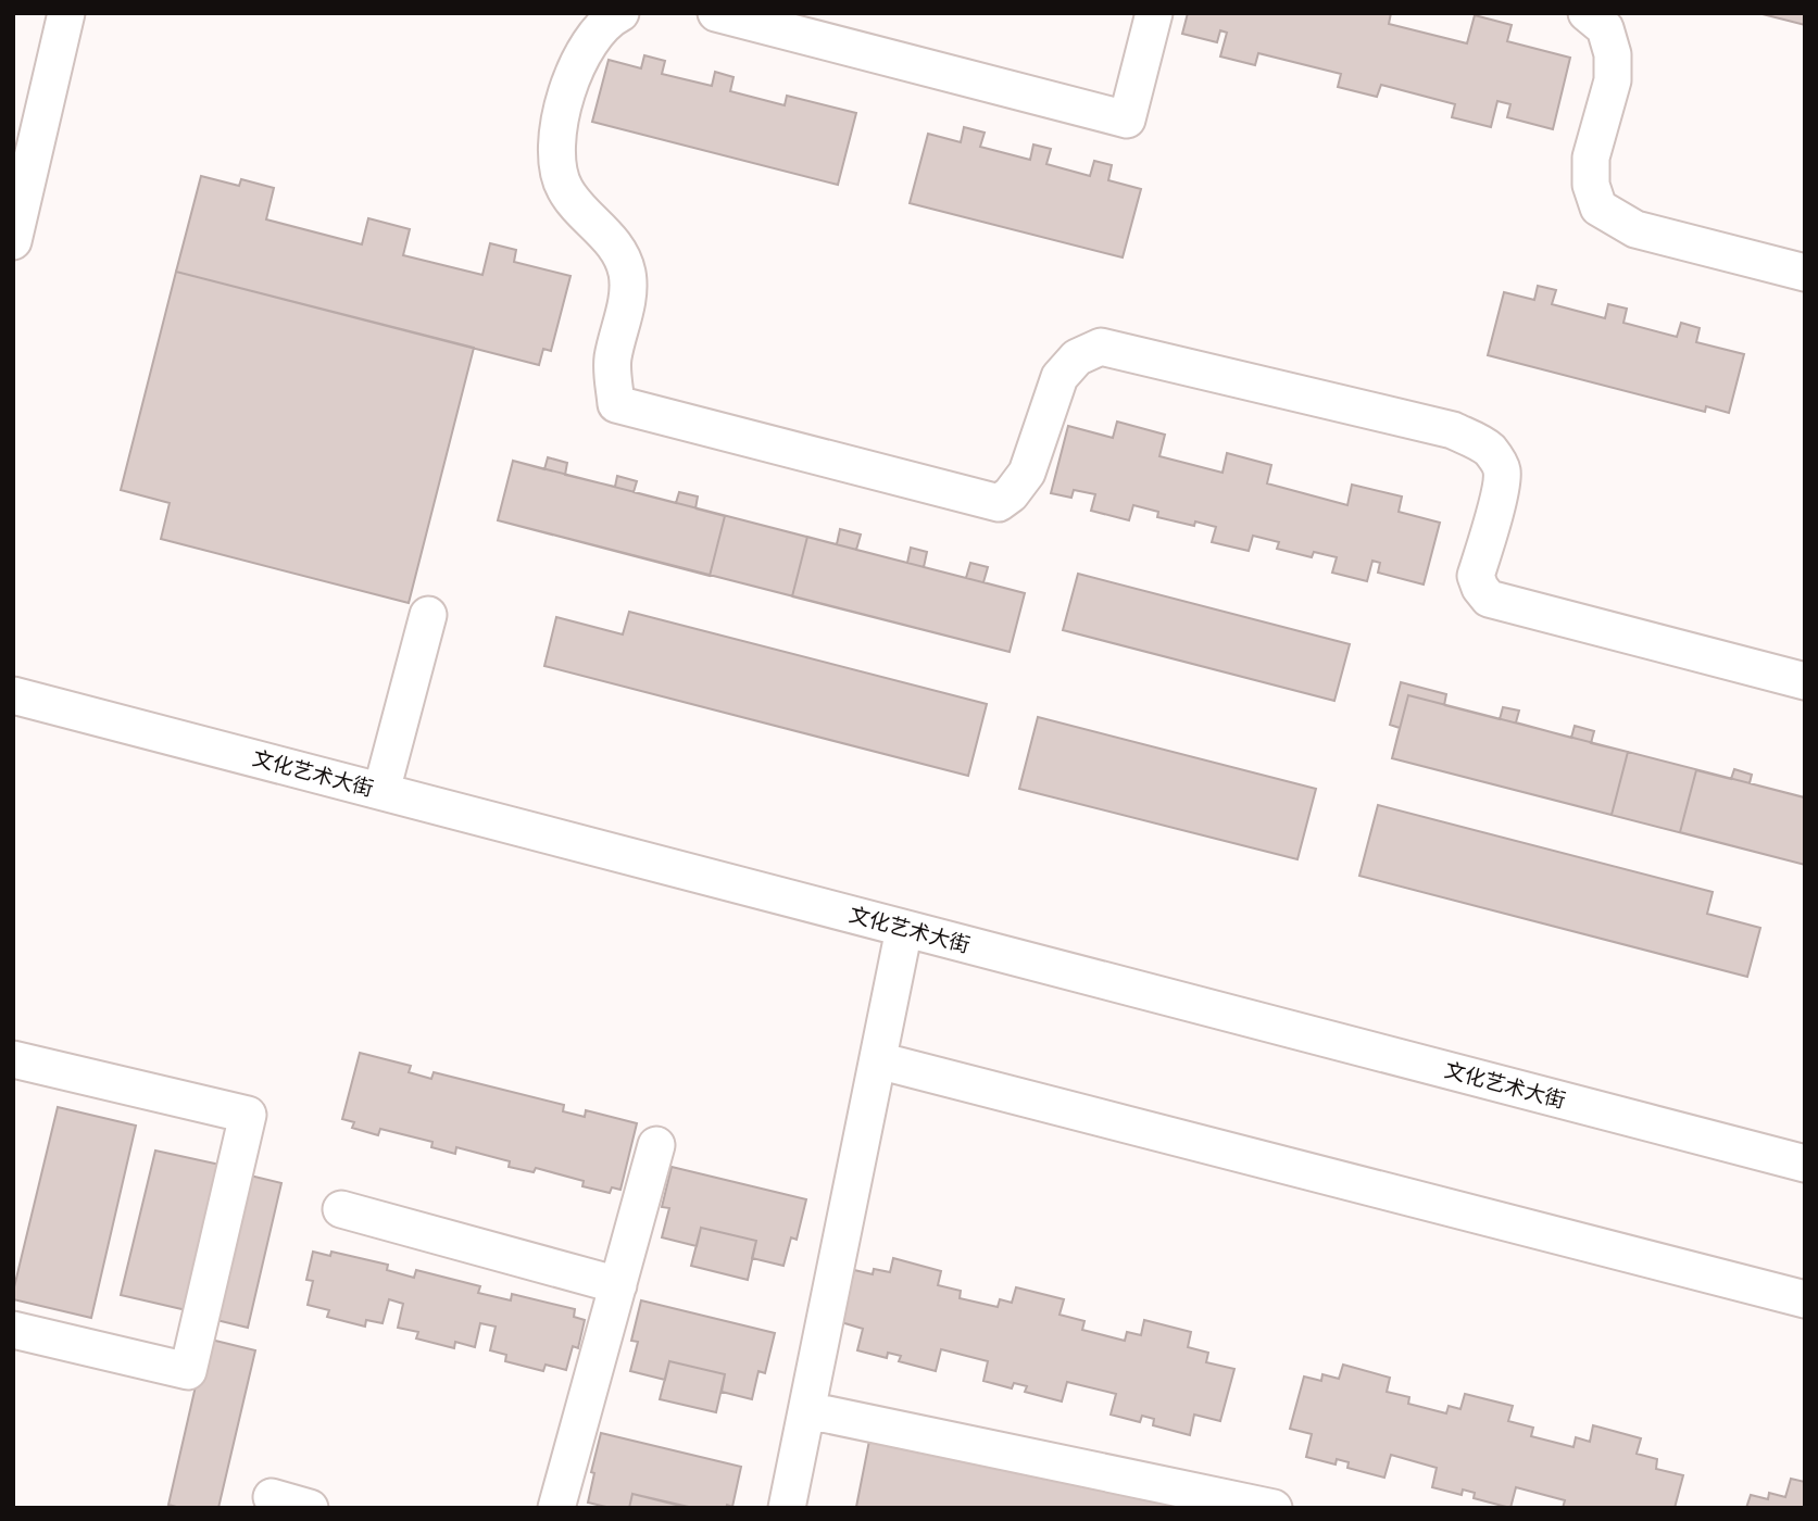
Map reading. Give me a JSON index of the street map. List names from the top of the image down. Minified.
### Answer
{"streets":{"street":["文化艺术大街"]}}
